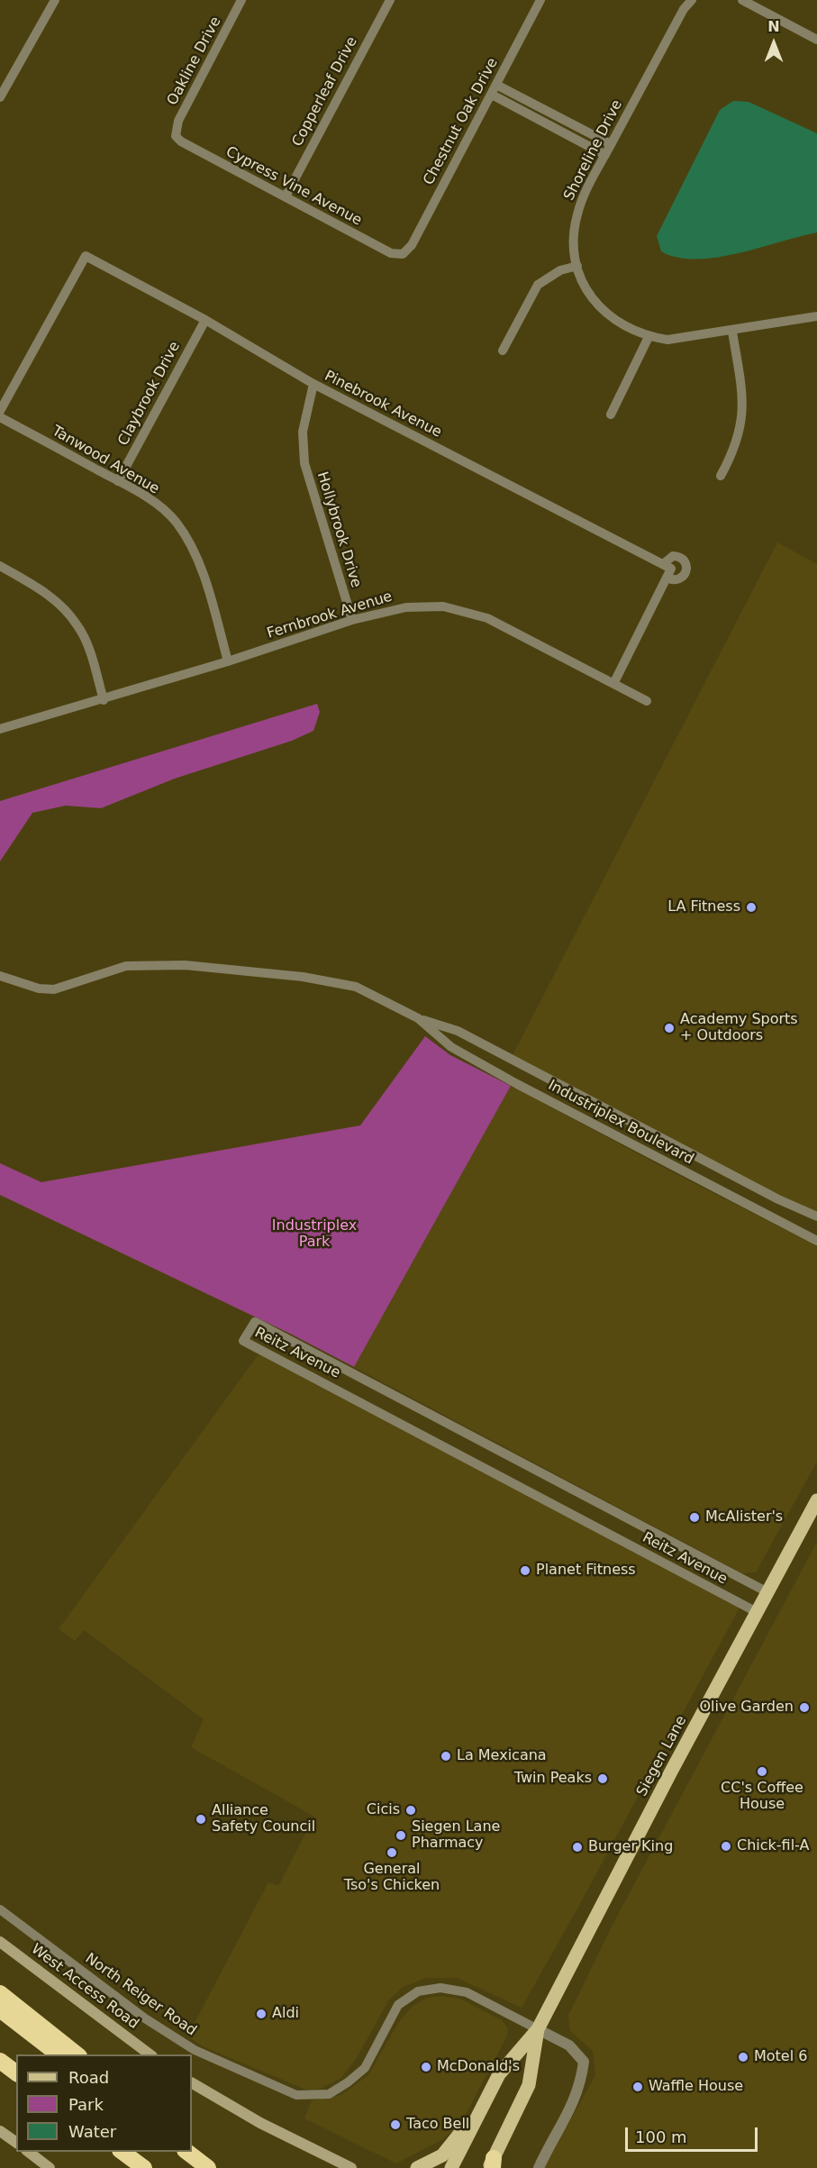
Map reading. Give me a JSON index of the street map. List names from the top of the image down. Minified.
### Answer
{"streets":{"main road":["Siegen Lane","West Access Road"],"street":["Oakline Drive","Copperleaf Drive","Chestnut Oak Drive","Shoreline Drive","Cypress Vine Avenue","Claybrook Drive","Pinebrook Avenue","Tanwood Avenue","Hollybrook Drive","Fernbrook Avenue","Industriplex Boulevard","Reitz Avenue","North Reiger Road"]},"crossings":[["Oakline Drive","Cypress Vine Avenue"],["Copperleaf Drive","Cypress Vine Avenue"],["Chestnut Oak Drive","Cypress Vine Avenue"],["Claybrook Drive","Pinebrook Avenue"],["Claybrook Drive","Tanwood Avenue"],["Pinebrook Avenue","Hollybrook Drive"],["Pinebrook Avenue","Fernbrook Avenue"],["Tanwood Avenue","Fernbrook Avenue"],["Hollybrook Drive","Fernbrook Avenue"],["Reitz Avenue","Siegen Lane"],["Siegen Lane","North Reiger Road"]],"parks":["Industriplex Park"],"places":["LA Fitness","Academy Sports + Outdoors","McAlister's","Planet Fitness","Olive Garden","La Mexicana","CC's Coffee House","Twin Peaks","Cicis","Alliance Safety Council","Siegen Lane Pharmacy","Chick-fil-A","Burger King","General Tso's Chicken","Aldi","Motel 6","McDonald's","Waffle House","Taco Bell"],"legend":["Road","Park","Water"],"scale_bar":"100 m","north":"top"}
